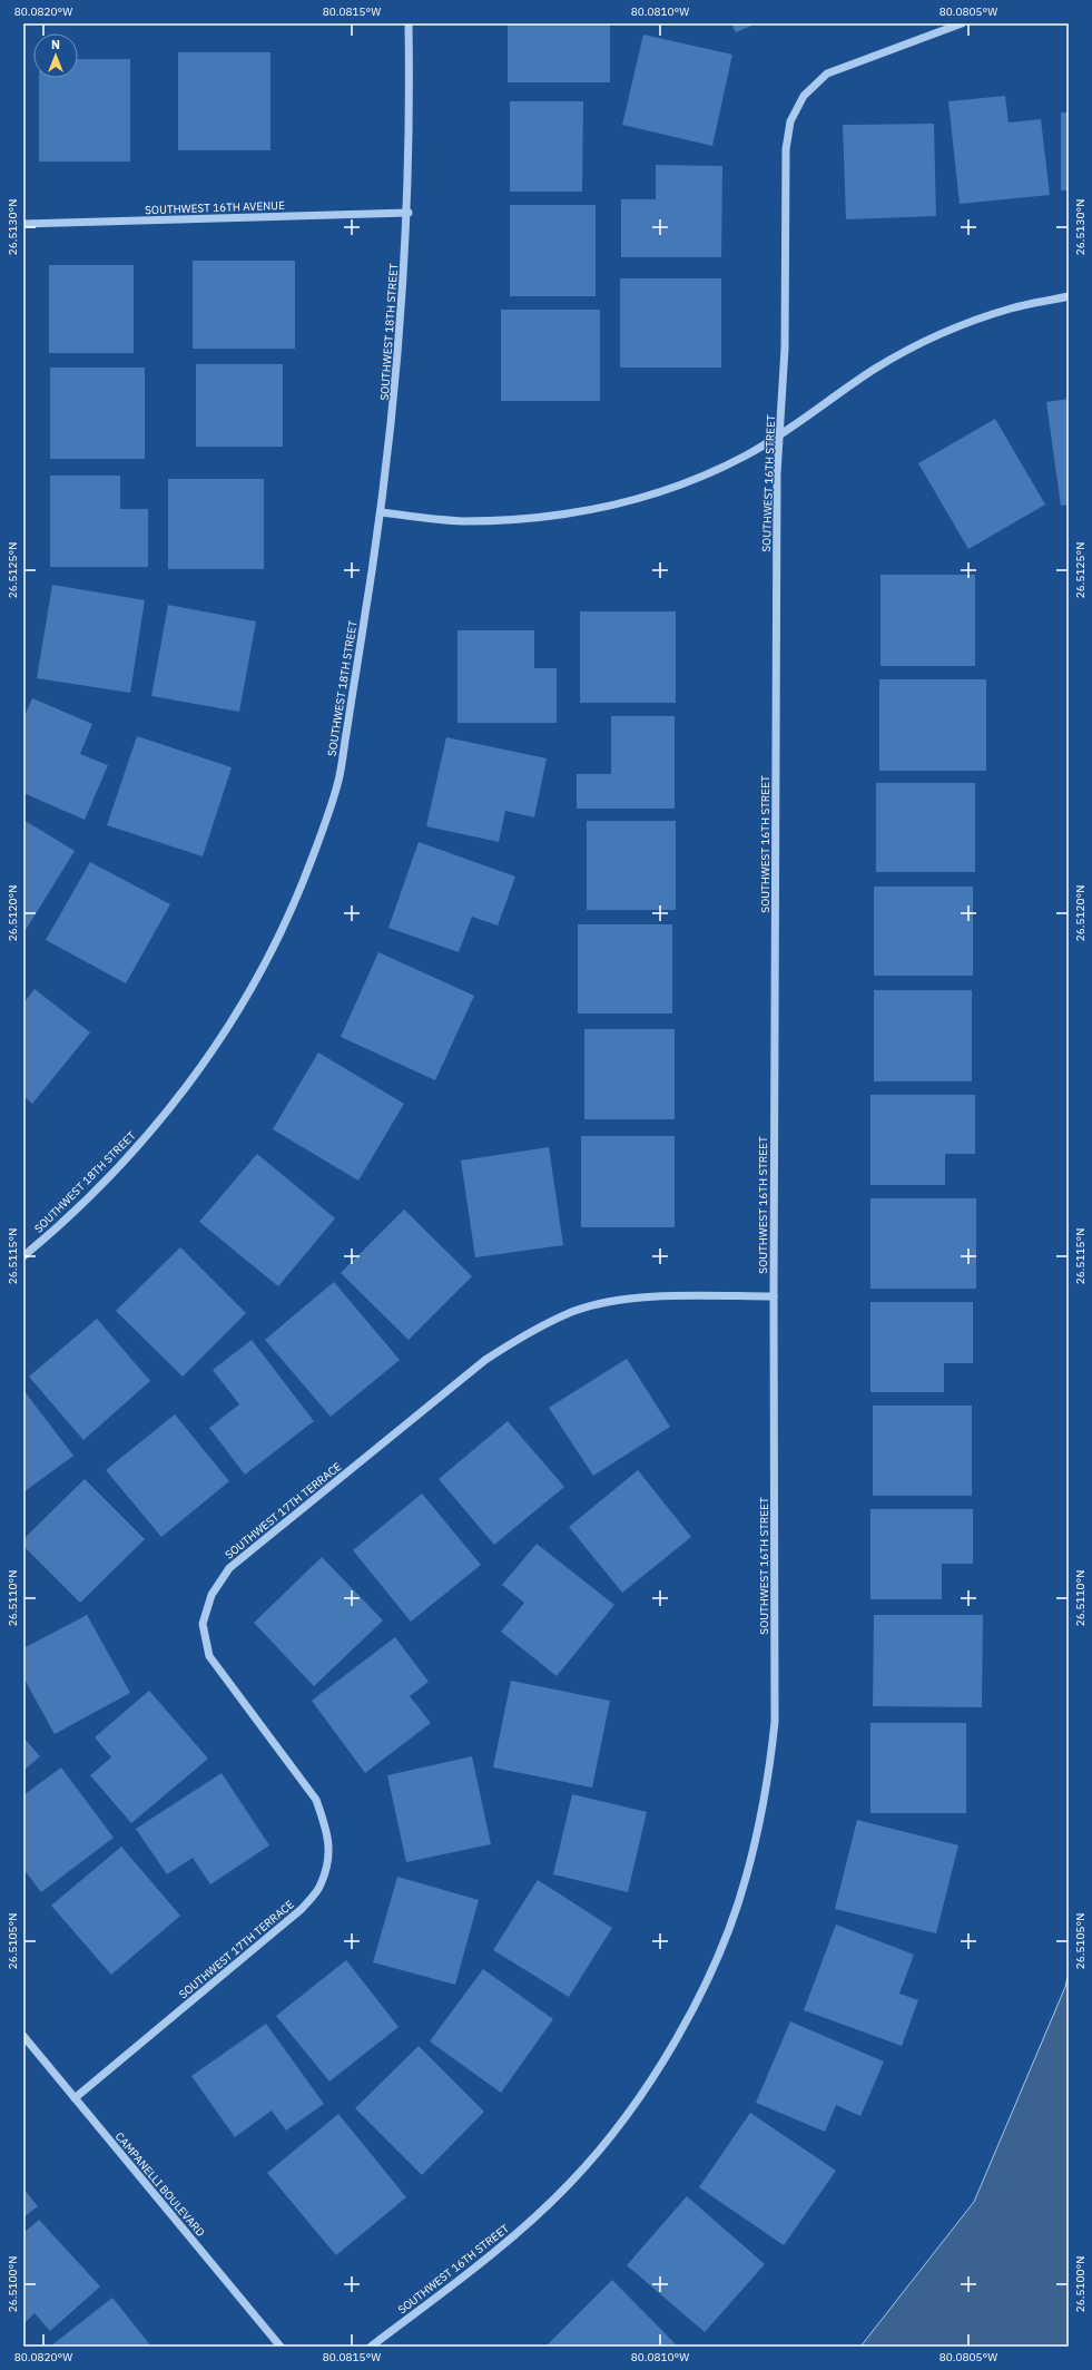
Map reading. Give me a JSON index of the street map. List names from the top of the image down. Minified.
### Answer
{"streets":{"street":["SOUTHWEST 16TH AVENUE","SOUTHWEST 18TH STREET","SOUTHWEST 16TH STREET","SOUTHWEST 17TH TERRACE","CAMPANELLI BOULEVARD"]},"crossings":[["SOUTHWEST 16TH AVENUE","SOUTHWEST 18TH STREET"],["SOUTHWEST 16TH STREET","SOUTHWEST 17TH TERRACE"],["SOUTHWEST 17TH TERRACE","CAMPANELLI BOULEVARD"]],"north":"top","coordinates":["80.0820°W","80.0815°W","80.0810°W","80.0805°W","26.5130°N","26.5125°N","26.5120°N","26.5115°N","26.5110°N","26.5105°N","26.5100°N"]}
